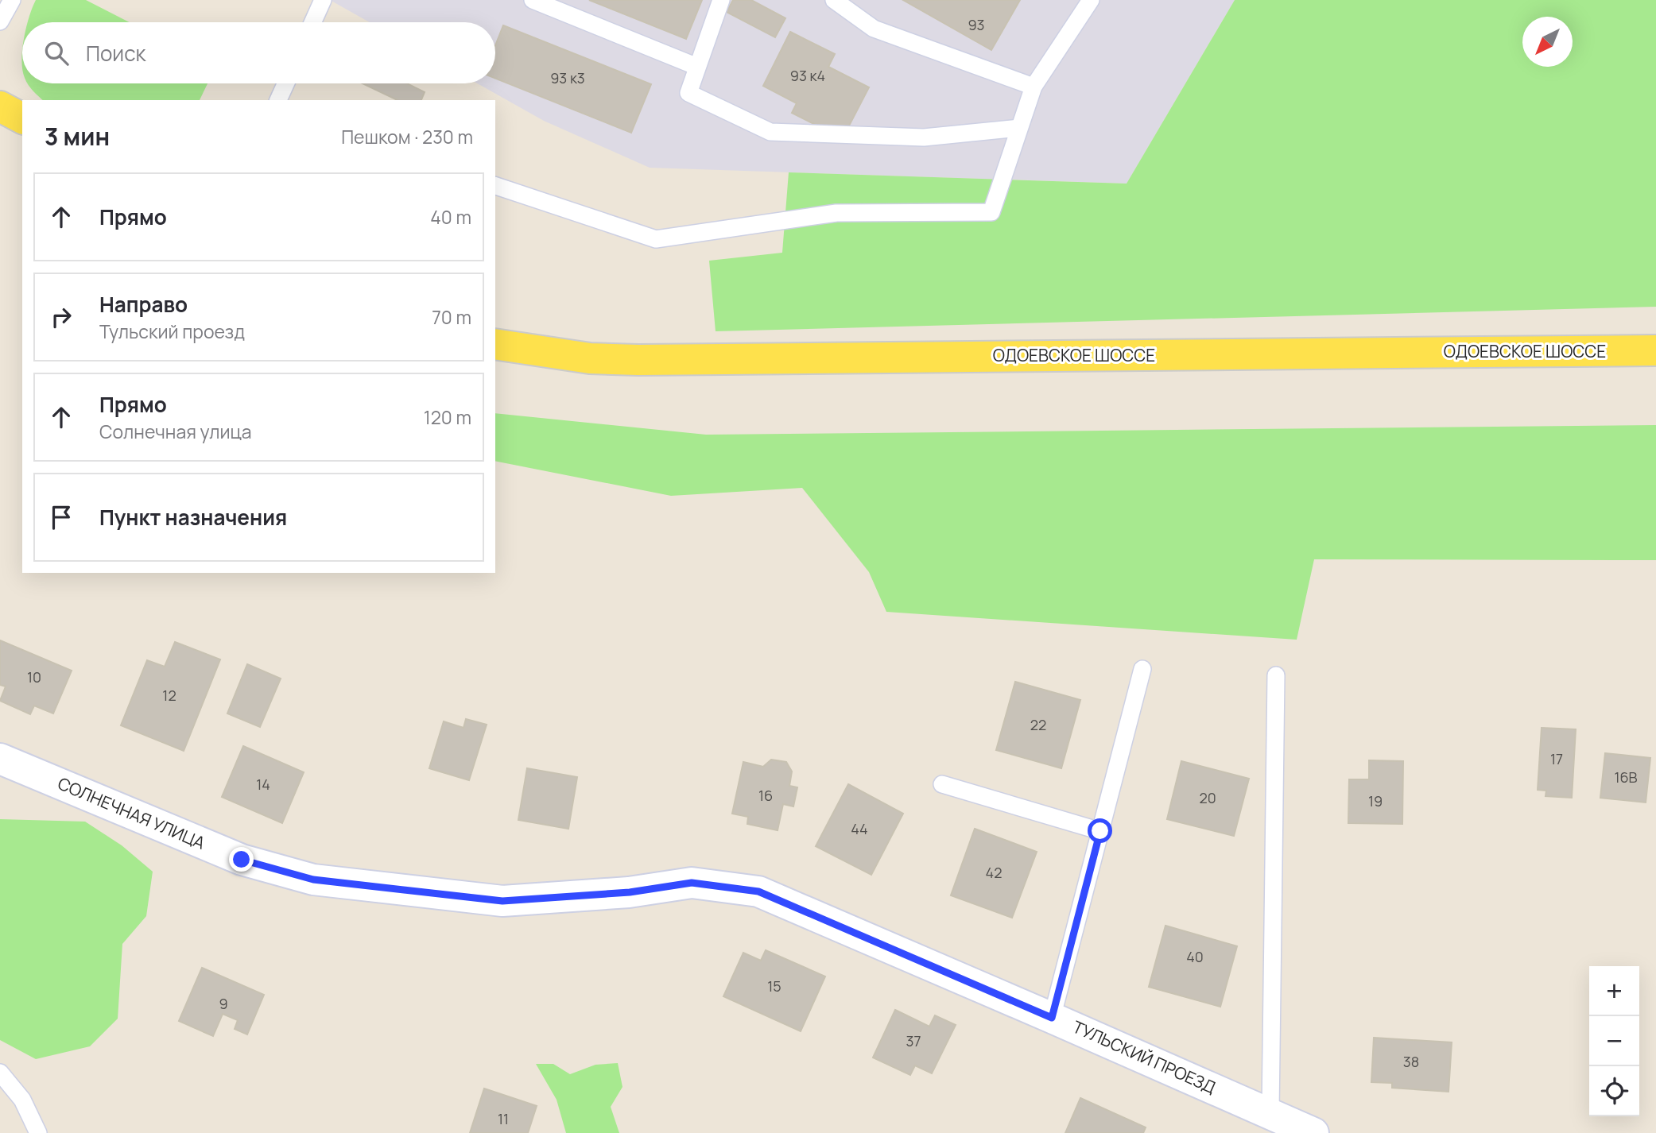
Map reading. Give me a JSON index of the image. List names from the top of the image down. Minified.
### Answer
{"streets":{"main road":["ОДОЕВСКОЕ ШОССЕ"],"street":["СОЛНЕЧНАЯ УЛИЦА","ТУЛЬСКИЙ ПРОЕЗД"]},"crossings":[["СОЛНЕЧНАЯ УЛИЦА","ТУЛЬСКИЙ ПРОЕЗД"]],"house_numbers":["93","93 к4","93 к3","10","12","22","17","16В","14","16","20","19","44","42","40","15","9","37","38","11"],"north":"bottom left","page":{"search":"Поиск","heading":["3 мин","Пешком · 230 m"],"list":[["Прямо","40 m"],["Направо","Тульский проезд","70 m"],["Прямо","Солнечная улица","120 m"],"Пункт назначения"],"map_buttons":["+","−"]}}
